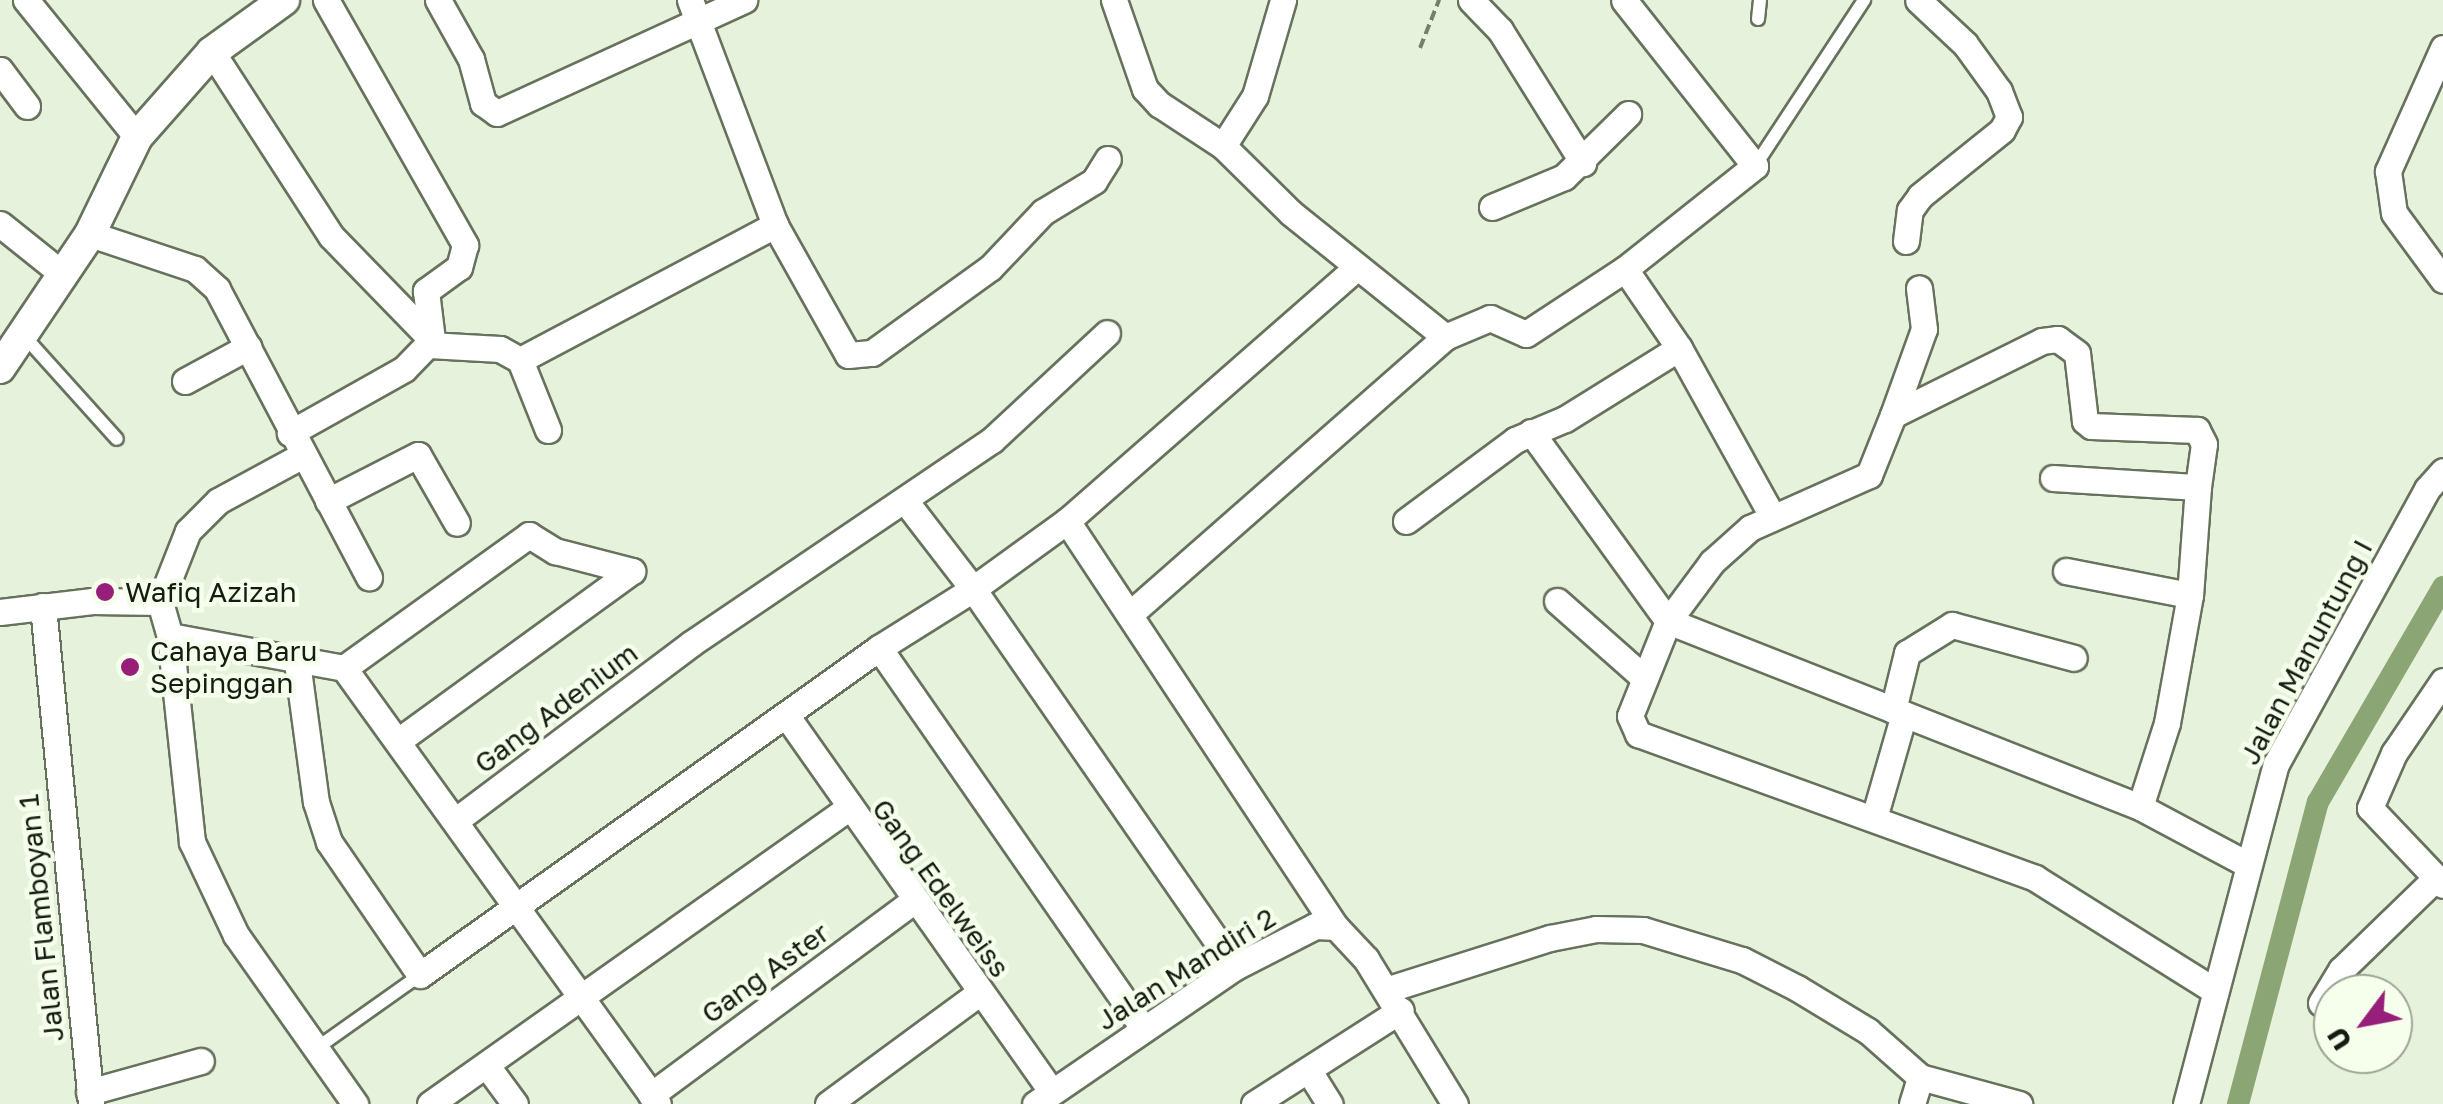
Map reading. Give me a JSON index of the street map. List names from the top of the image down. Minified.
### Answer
{"streets":{"street":["Jalan Manuntung I","Gang Adenium","Gang Edelweiss","Jalan Flamboyan 1","Jalan Mandiri 2","Gang Aster"]},"crossings":[["Gang Edelweiss","Jalan Mandiri 2"],["Gang Edelweiss","Gang Aster"]],"places":["Wafiq Azizah","Cahaya Baru Sepinggan"],"north":"bottom left"}
